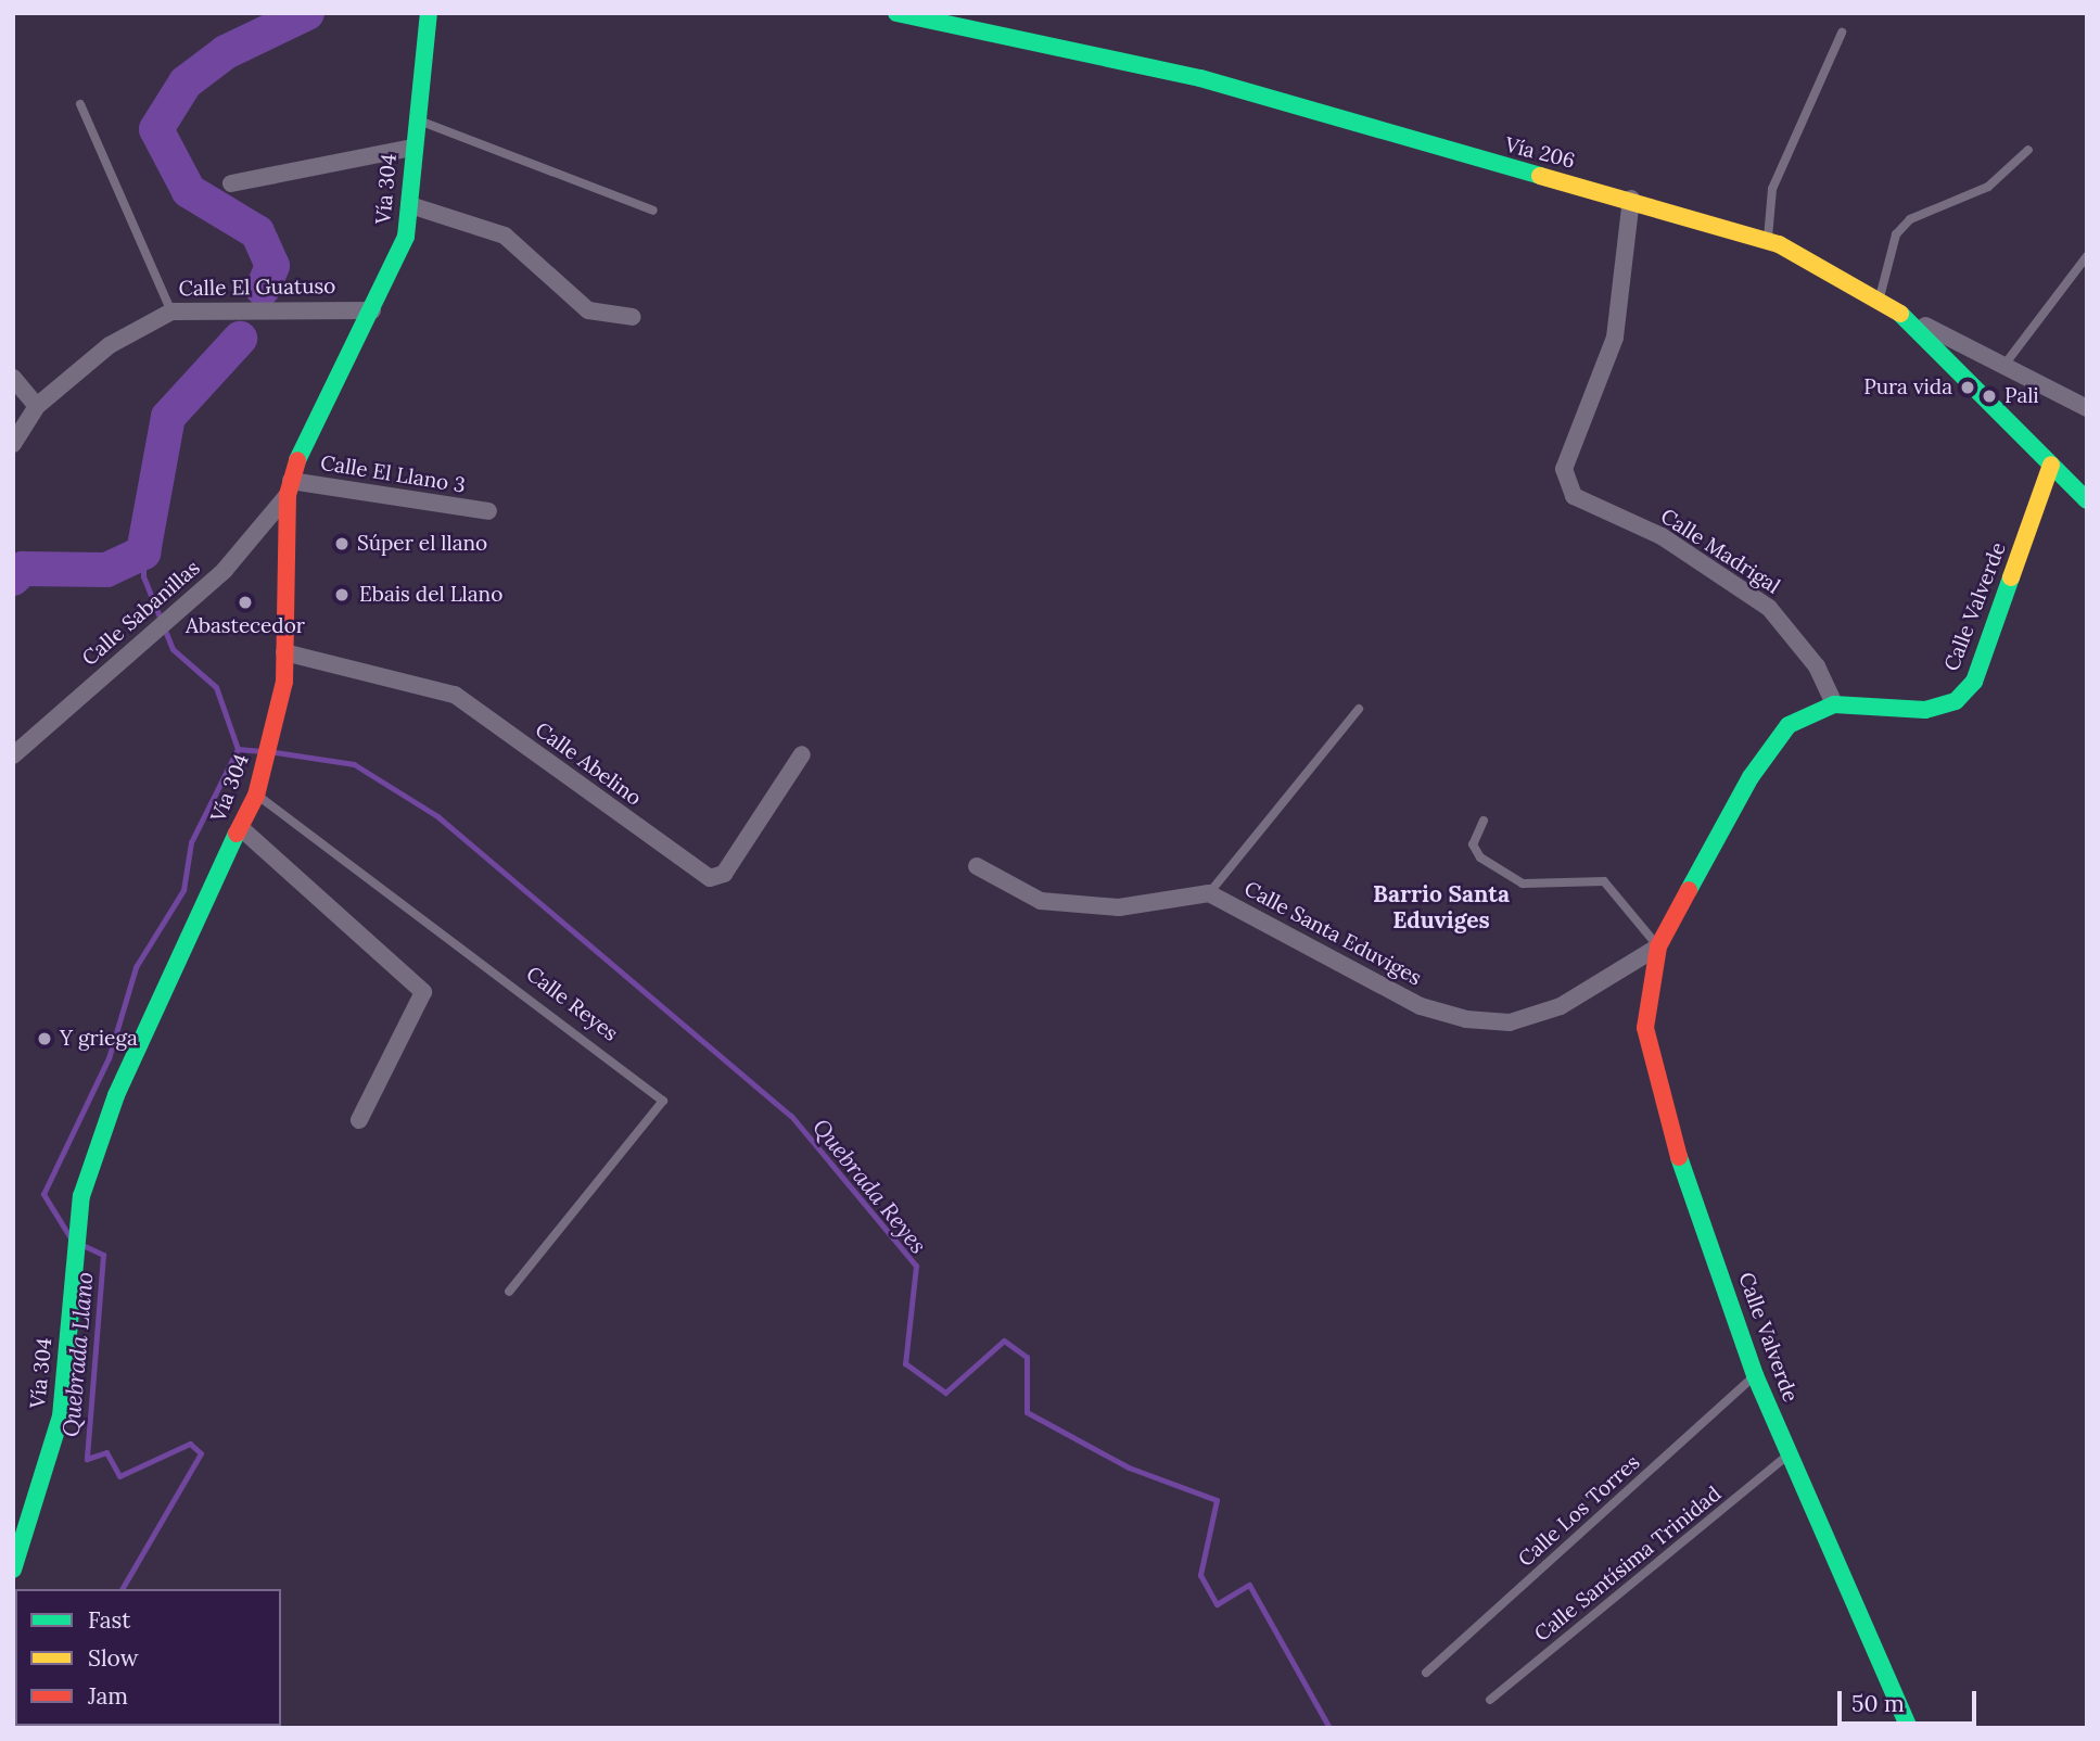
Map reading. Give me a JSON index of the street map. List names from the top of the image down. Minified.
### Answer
{"streets":{"street":["Vía 206","Vía 304","Calle El Guatuso","Calle El Llano 3","Calle Madrigal","Calle Valverde","Calle Sabanillas","Calle Abelino","Calle Santa Eduviges"],"lane":["Calle Reyes","Calle Los Torres","Calle Santísima Trinidad"]},"crossings":[["Vía 206","Calle Madrigal"],["Vía 206","Calle Valverde"],["Vía 304","Calle El Guatuso"],["Vía 304","Calle El Llano 3"],["Vía 304","Calle Sabanillas"],["Vía 304","Calle Abelino"],["Vía 304","Calle Reyes"],["Calle El Llano 3","Calle Sabanillas"],["Calle Madrigal","Calle Valverde"],["Calle Valverde","Calle Santa Eduviges"],["Calle Valverde","Calle Los Torres"],["Calle Valverde","Calle Santísima Trinidad"]],"districts":["Barrio Santa Eduviges"],"water":["Quebrada Reyes","Quebrada Llano"],"places":["Pura vida","Pali","Súper el llano","Ebais del Llano","Abastecedor","Y griega"],"legend":["Fast","Slow","Jam"],"scale_bar":"50 m"}
